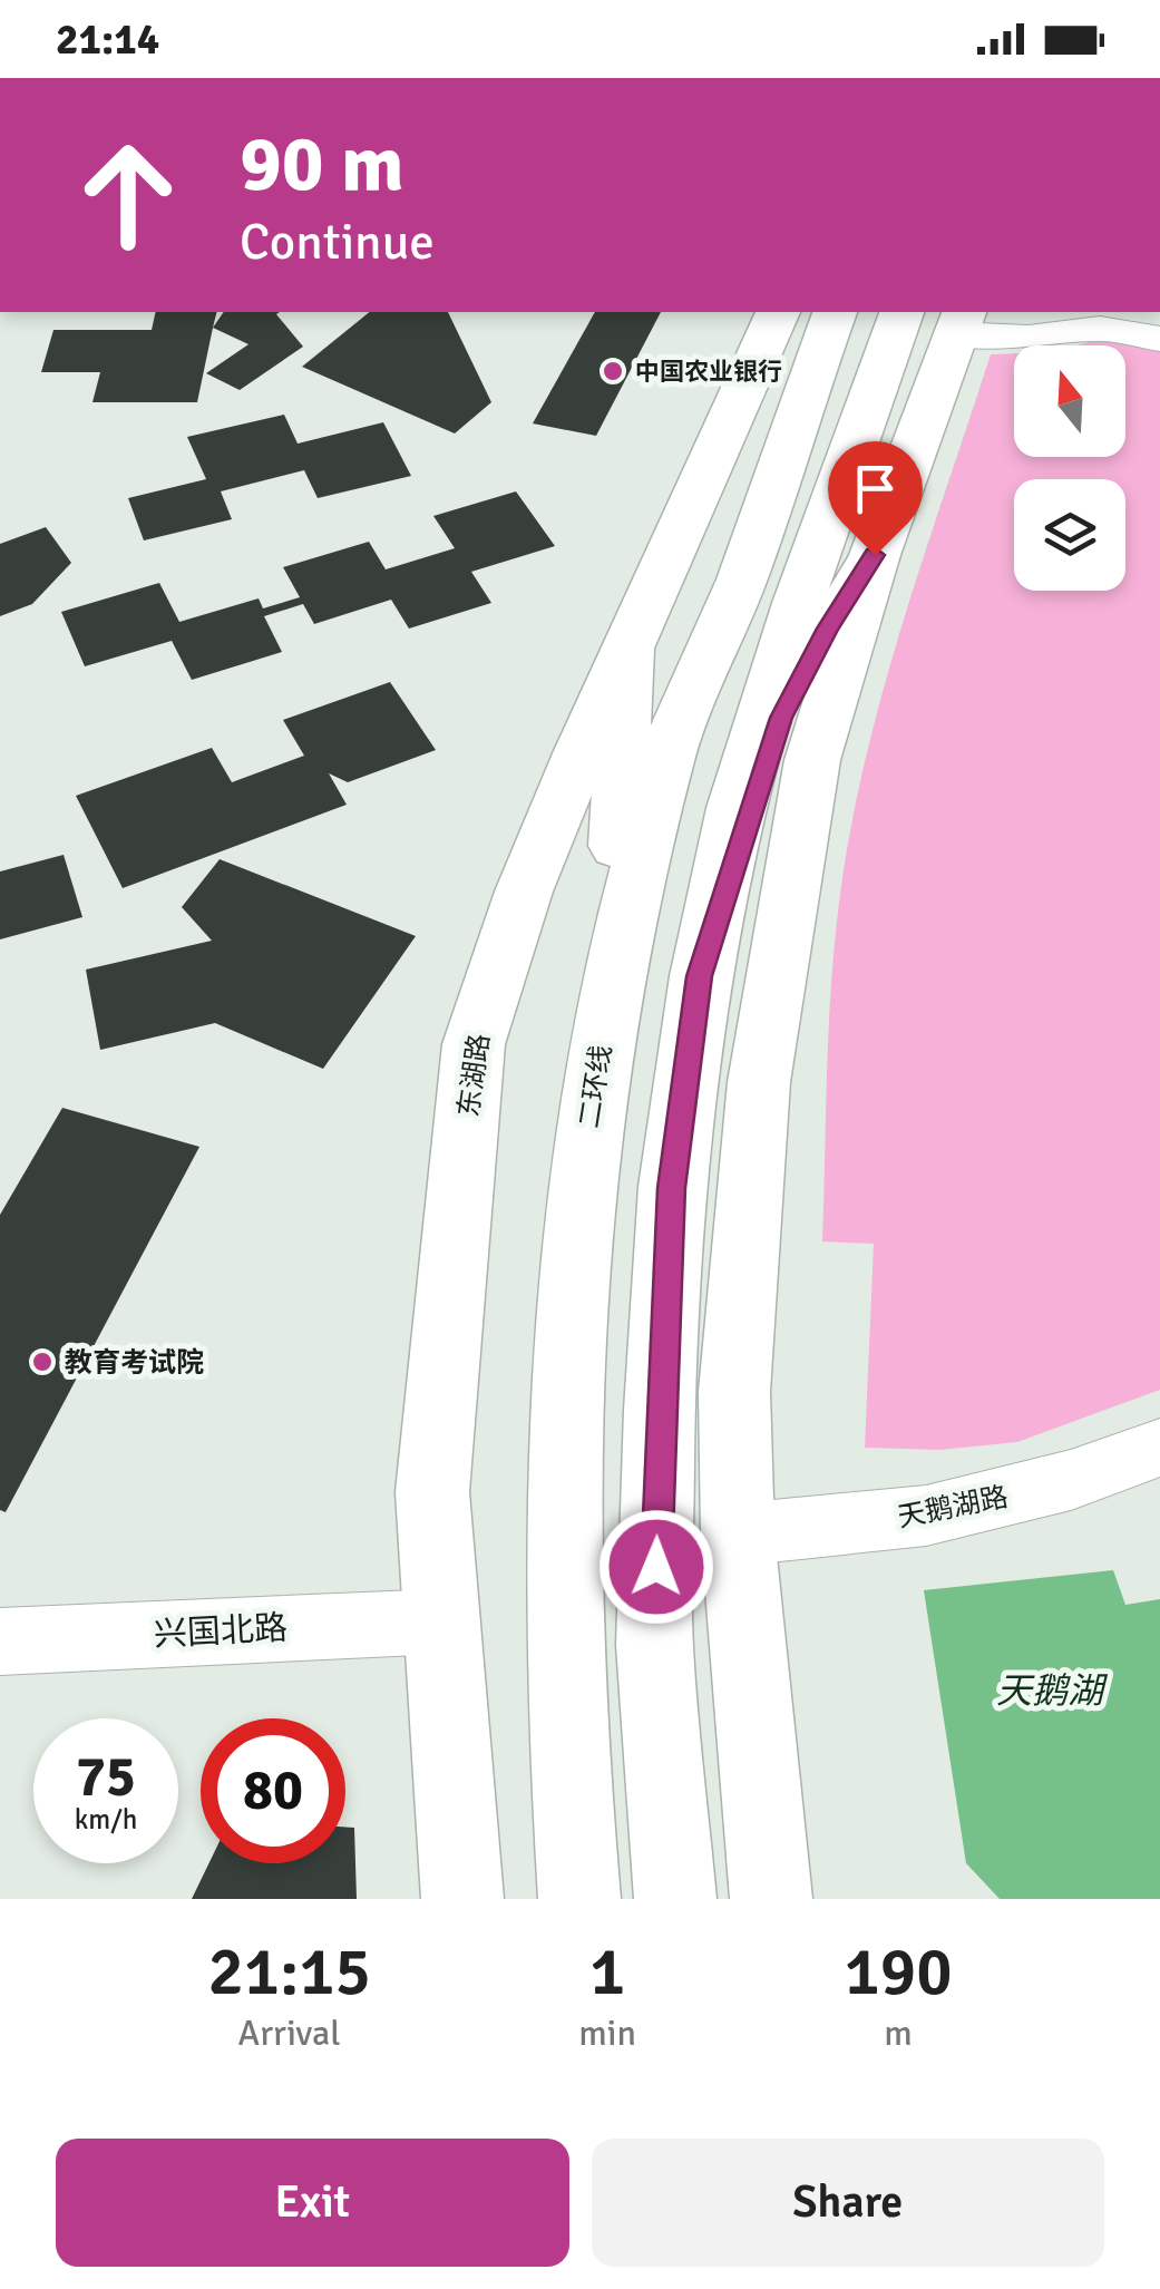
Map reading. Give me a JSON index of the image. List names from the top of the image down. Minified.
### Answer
{"streets":{"main road":["东湖路","二环线"],"street":["天鹅湖路","兴国北路"]},"crossings":[["东湖路","兴国北路"]],"water":["天鹅湖"],"places":["中国农业银行","教育考试院"],"north":"top","page":{"status":"21:14","turn":["90 m","Continue"],"speed":"75 km/h","limit":"80","eta":["21:15","Arrival","1","min","190","m"],"buttons":["Exit","Share"]}}
